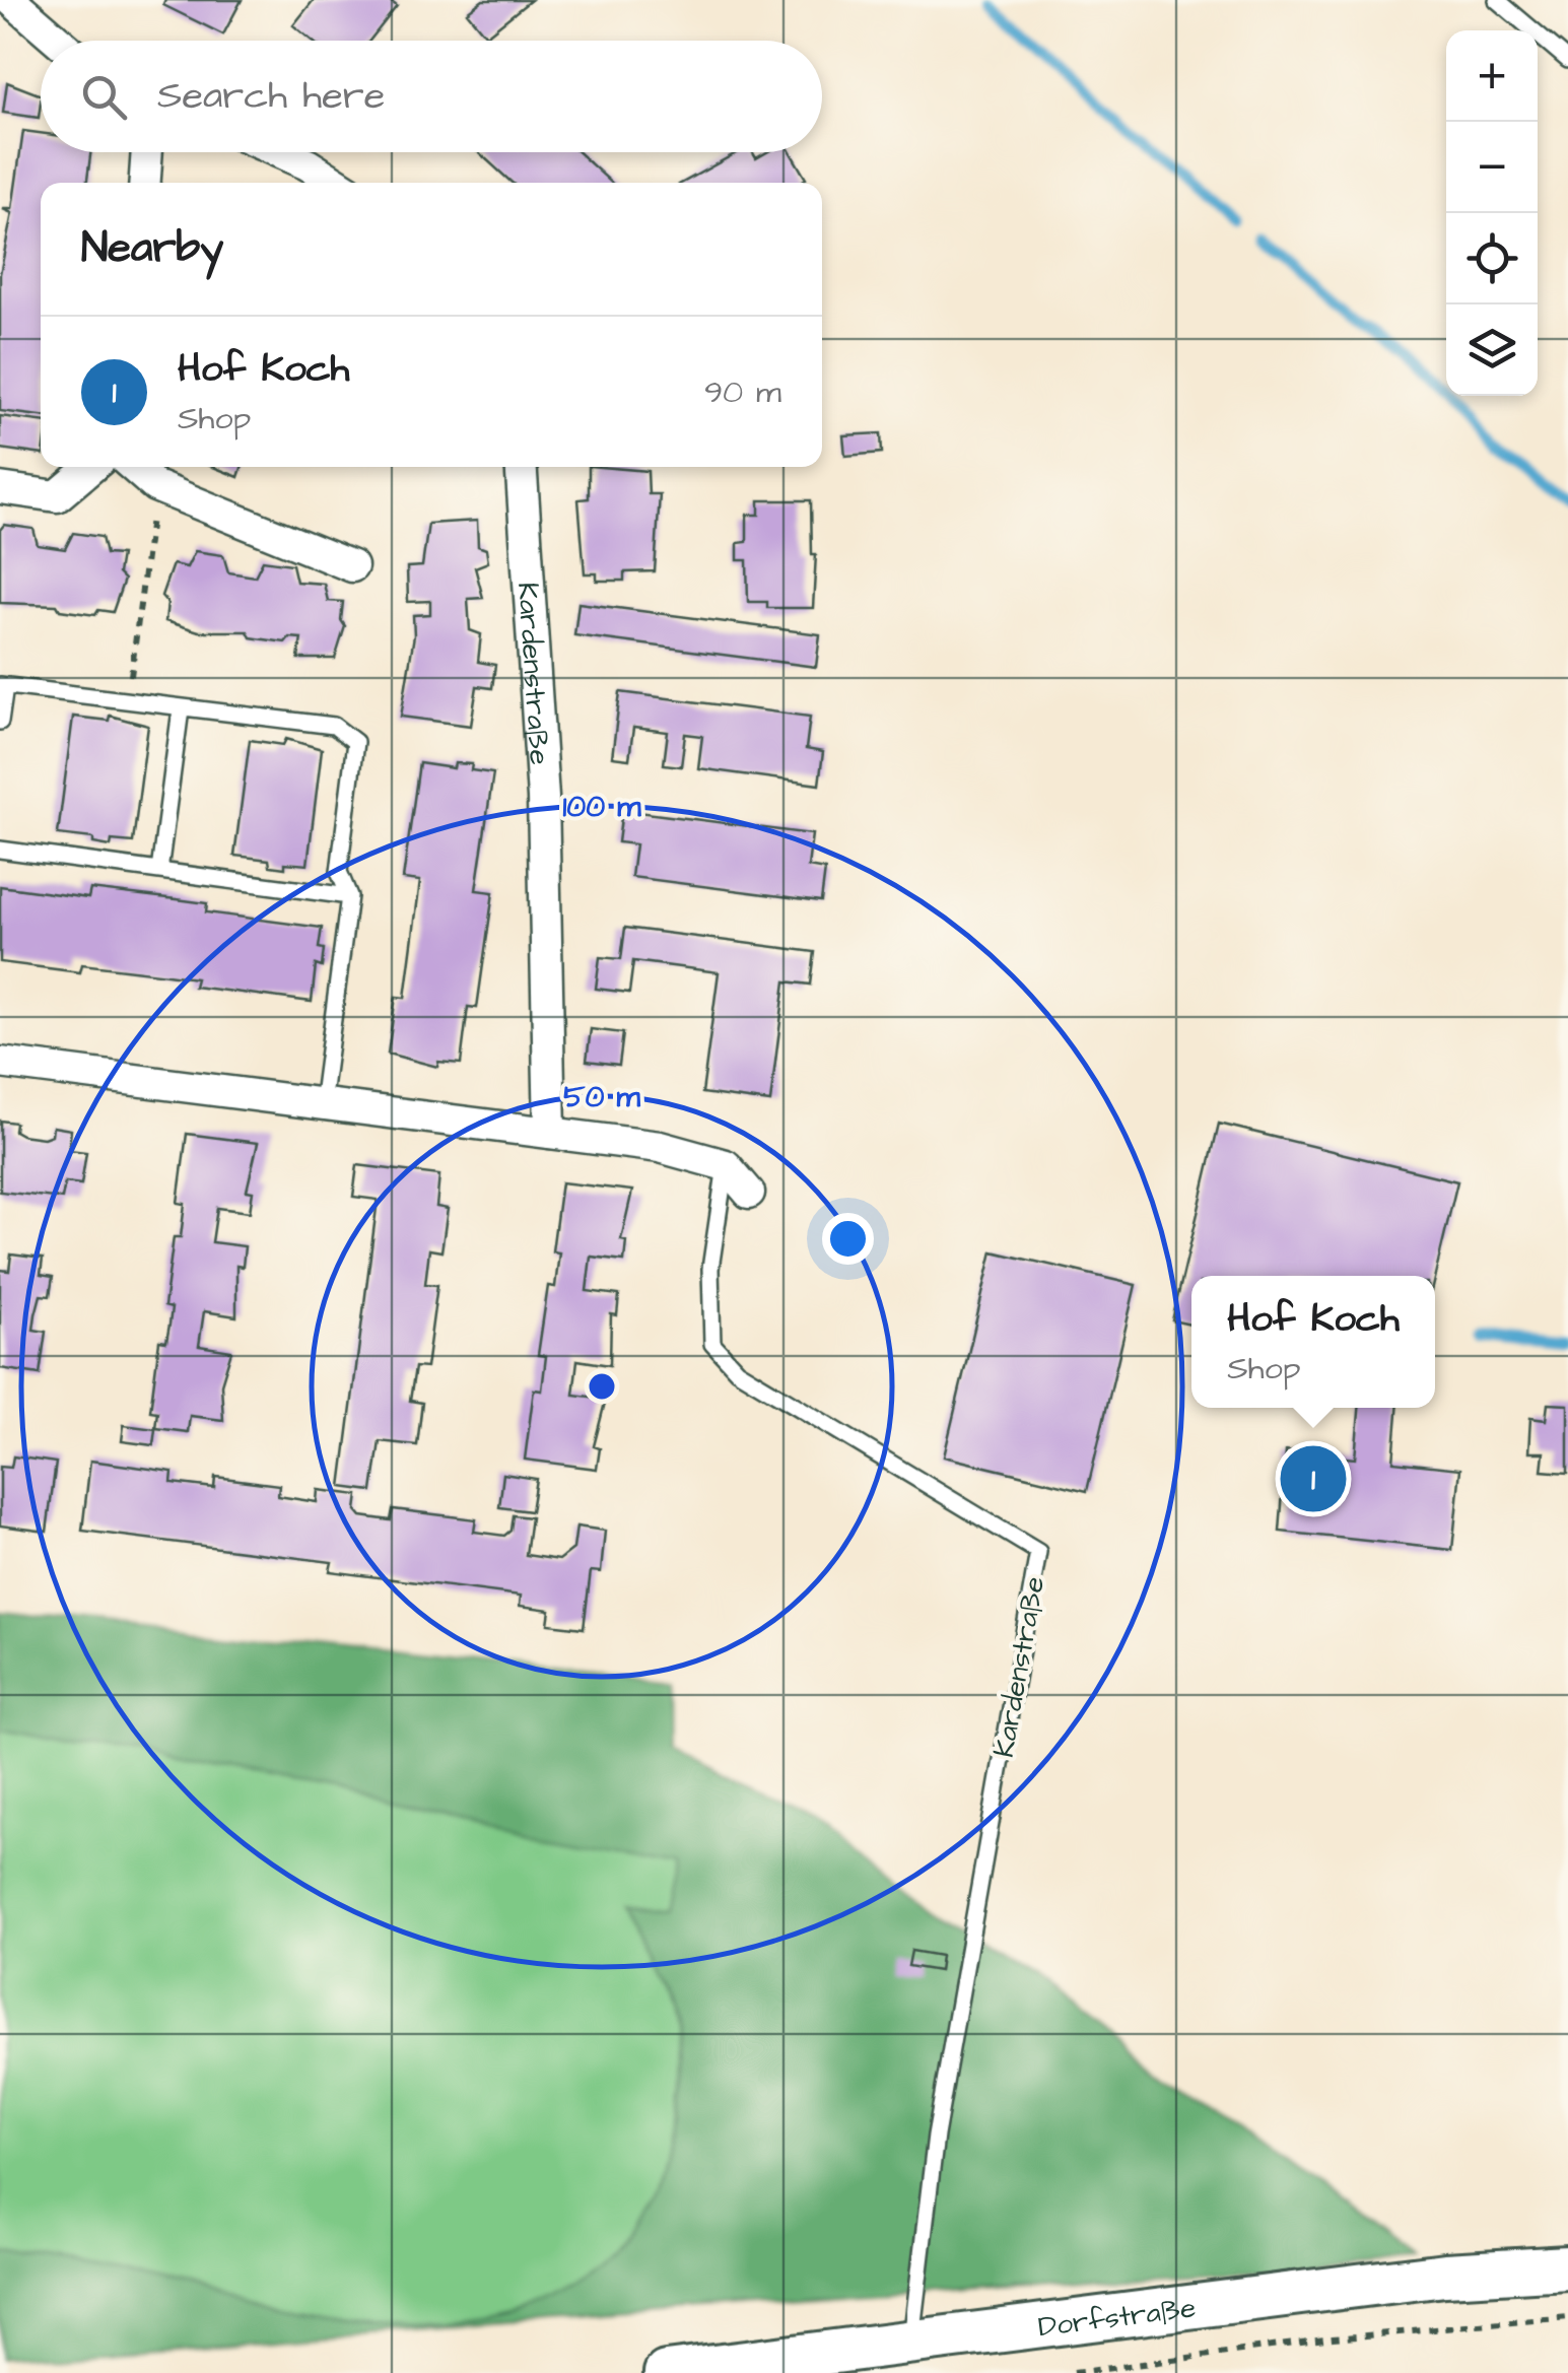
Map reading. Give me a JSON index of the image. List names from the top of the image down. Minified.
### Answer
{"streets":{"street":["Kardenstraße","Dorfstraße"]},"crossings":[["Kardenstraße","Dorfstraße"]],"page":{"map_buttons":["+","−"],"search":"Search here","heading":"Nearby","list":[{"mark":"1","name":"Hof Koch","note":"Shop","value":"90 m"}],"popup":["Hof Koch","Shop"],"pins":"1"},"rings":["100 m","50 m"]}
